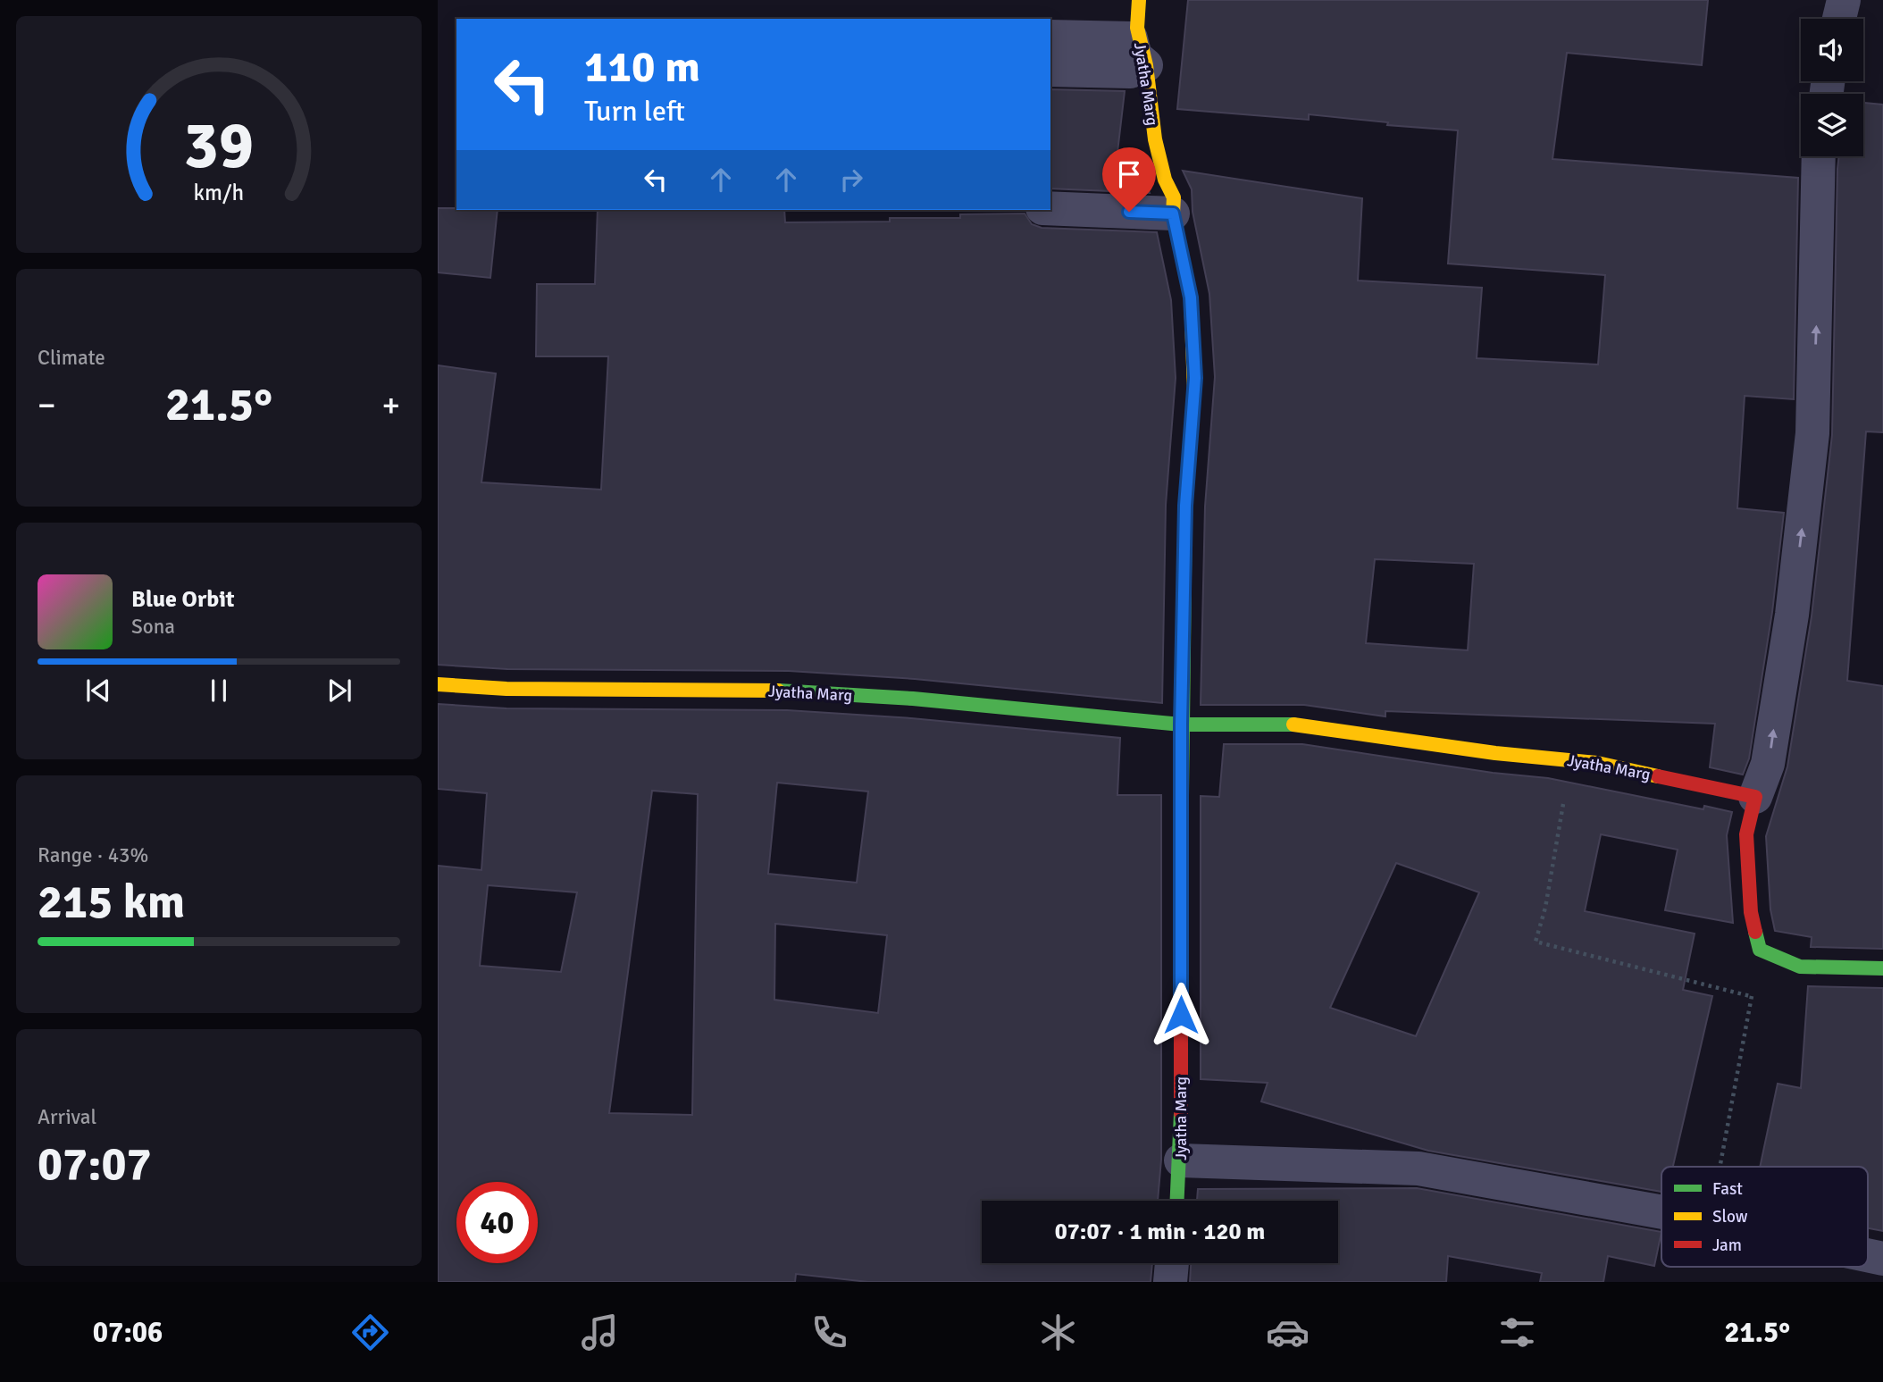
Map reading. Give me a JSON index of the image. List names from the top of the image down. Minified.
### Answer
{"streets":{"street":["Jyatha Marg"]},"legend":["Fast","Slow","Jam"],"page":{"turn":["110 m","Turn left"],"tile":["Climate",["Range · 43%","215 km"],["Arrival","07:07"]],"heat":["−","21.5°","+"],"song":["Blue Orbit","Sona"],"limit":"40","trip":"07:07 · 1 min · 120 m","tabs":["07:06","21.5°"],"gauge":["39","km/h"]}}
